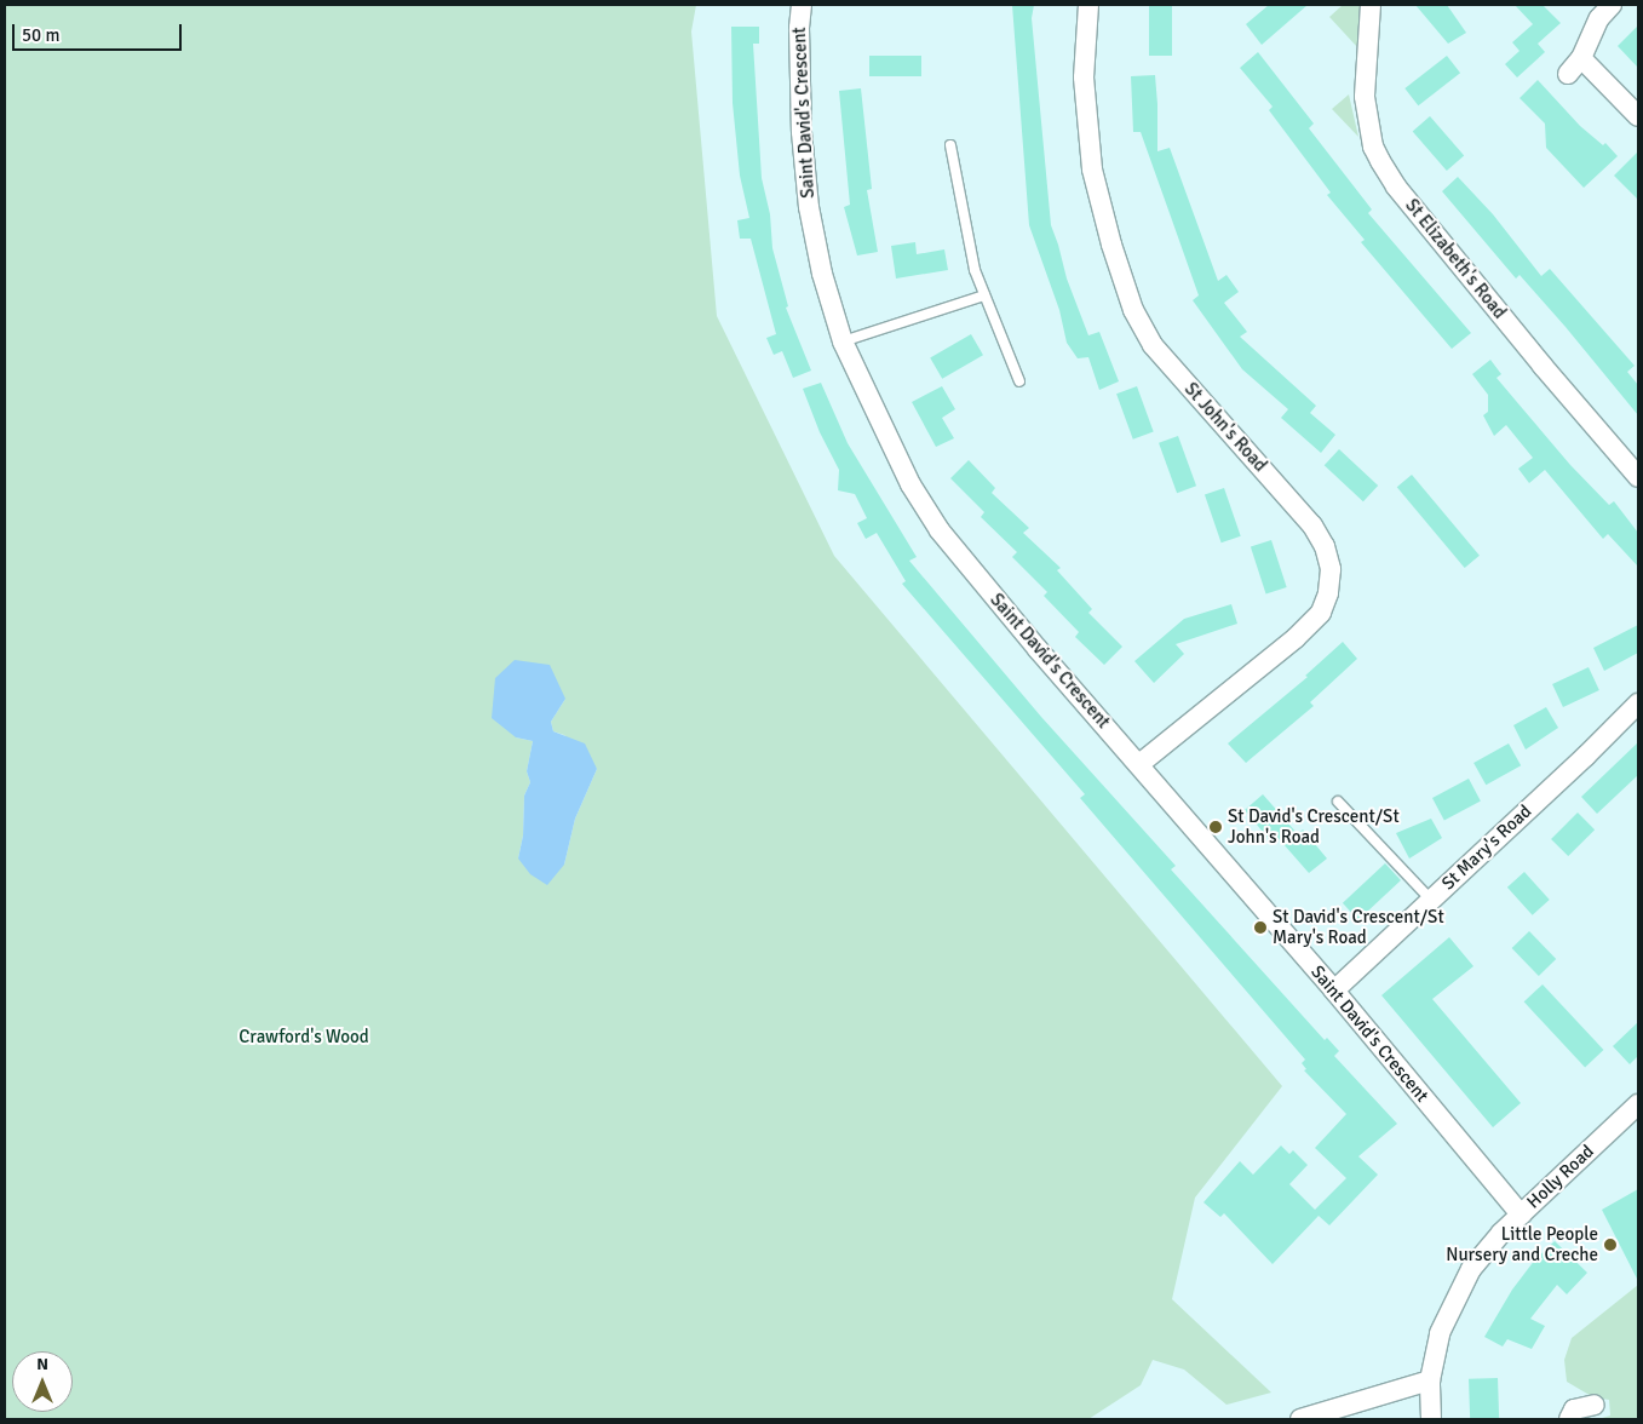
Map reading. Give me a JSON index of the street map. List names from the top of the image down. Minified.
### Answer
{"streets":{"street":["Saint David's Crescent","St Elizabeth's Road","St John's Road","St Mary's Road","Holly Road"]},"crossings":[["Saint David's Crescent","St John's Road"],["Saint David's Crescent","St Mary's Road"],["Saint David's Crescent","Holly Road"]],"parks":["Crawford's Wood"],"places":["St David's Crescent/St John's Road","St David's Crescent/St Mary's Road","Little People Nursery and Creche"],"scale_bar":"50 m","north":"top"}
